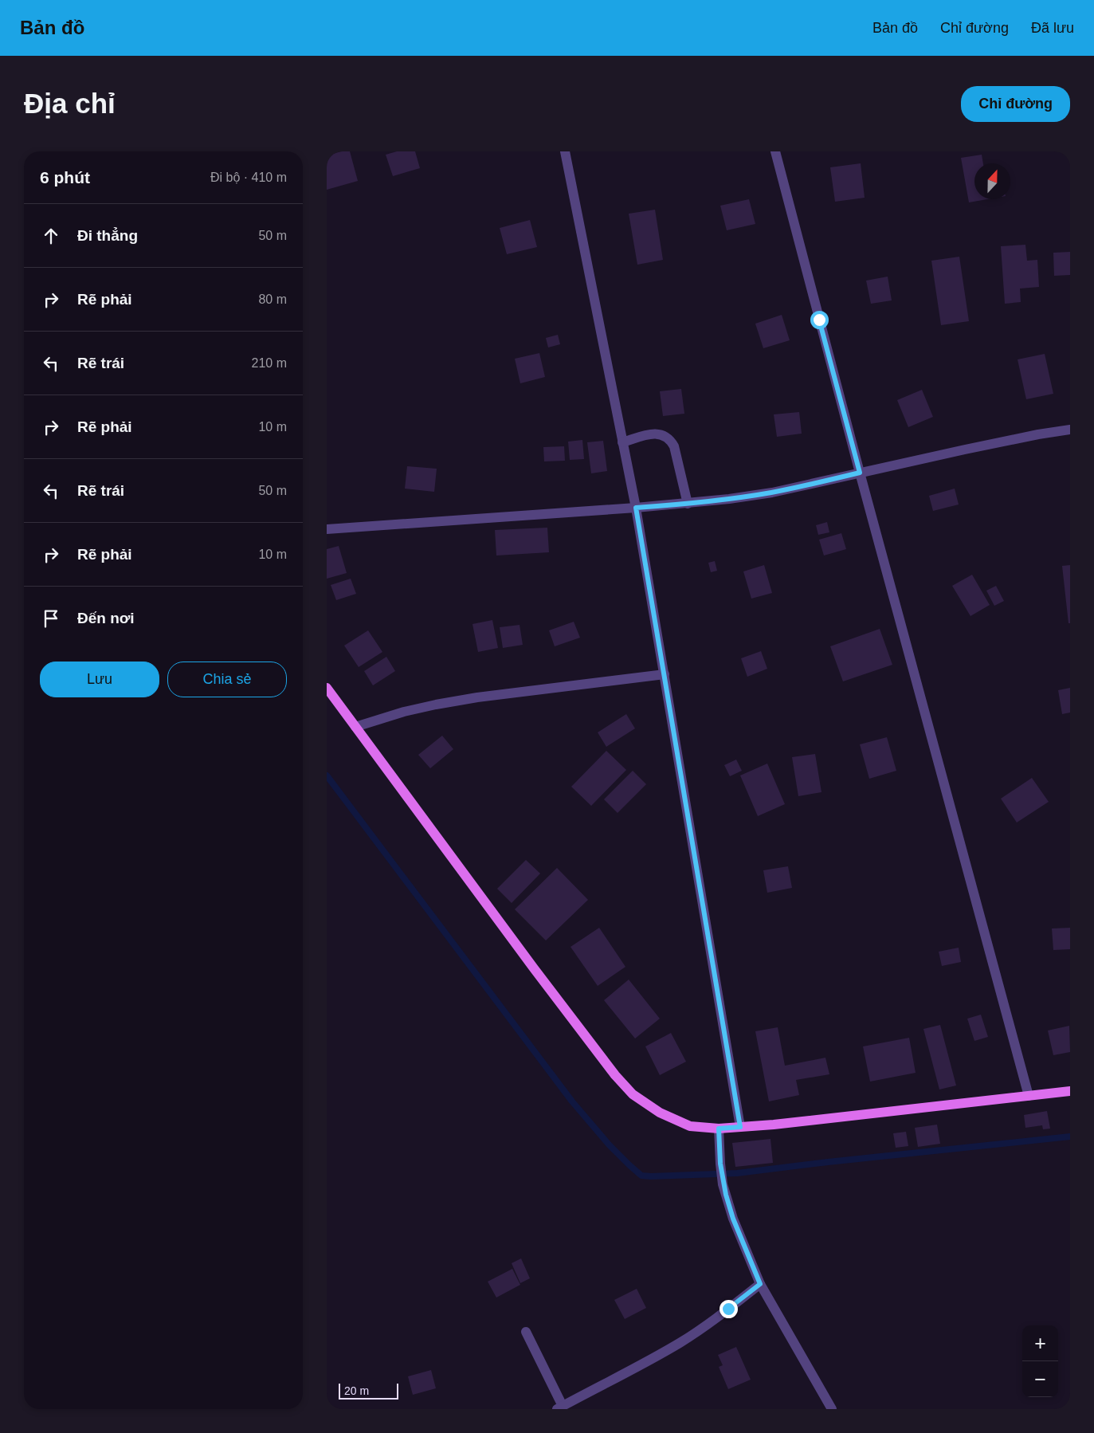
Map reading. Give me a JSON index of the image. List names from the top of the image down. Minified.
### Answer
{"scale_bar":"20 m","north":"top","page":{"header":"Bản đồ","nav":["Bản đồ","Chỉ đường","Đã lưu"],"buttons":["Chỉ đường",["Lưu","Chia sẻ"]],"title":"Địa chỉ","heading":["6 phút","Đi bộ · 410 m"],"list":[["Đi thẳng","50 m"],["Rẽ phải","80 m"],["Rẽ trái","210 m"],["Rẽ phải","10 m"],["Rẽ trái","50 m"],["Rẽ phải","10 m"],"Đến nơi"],"map_buttons":["+","−"],"scale":"20 m"}}
